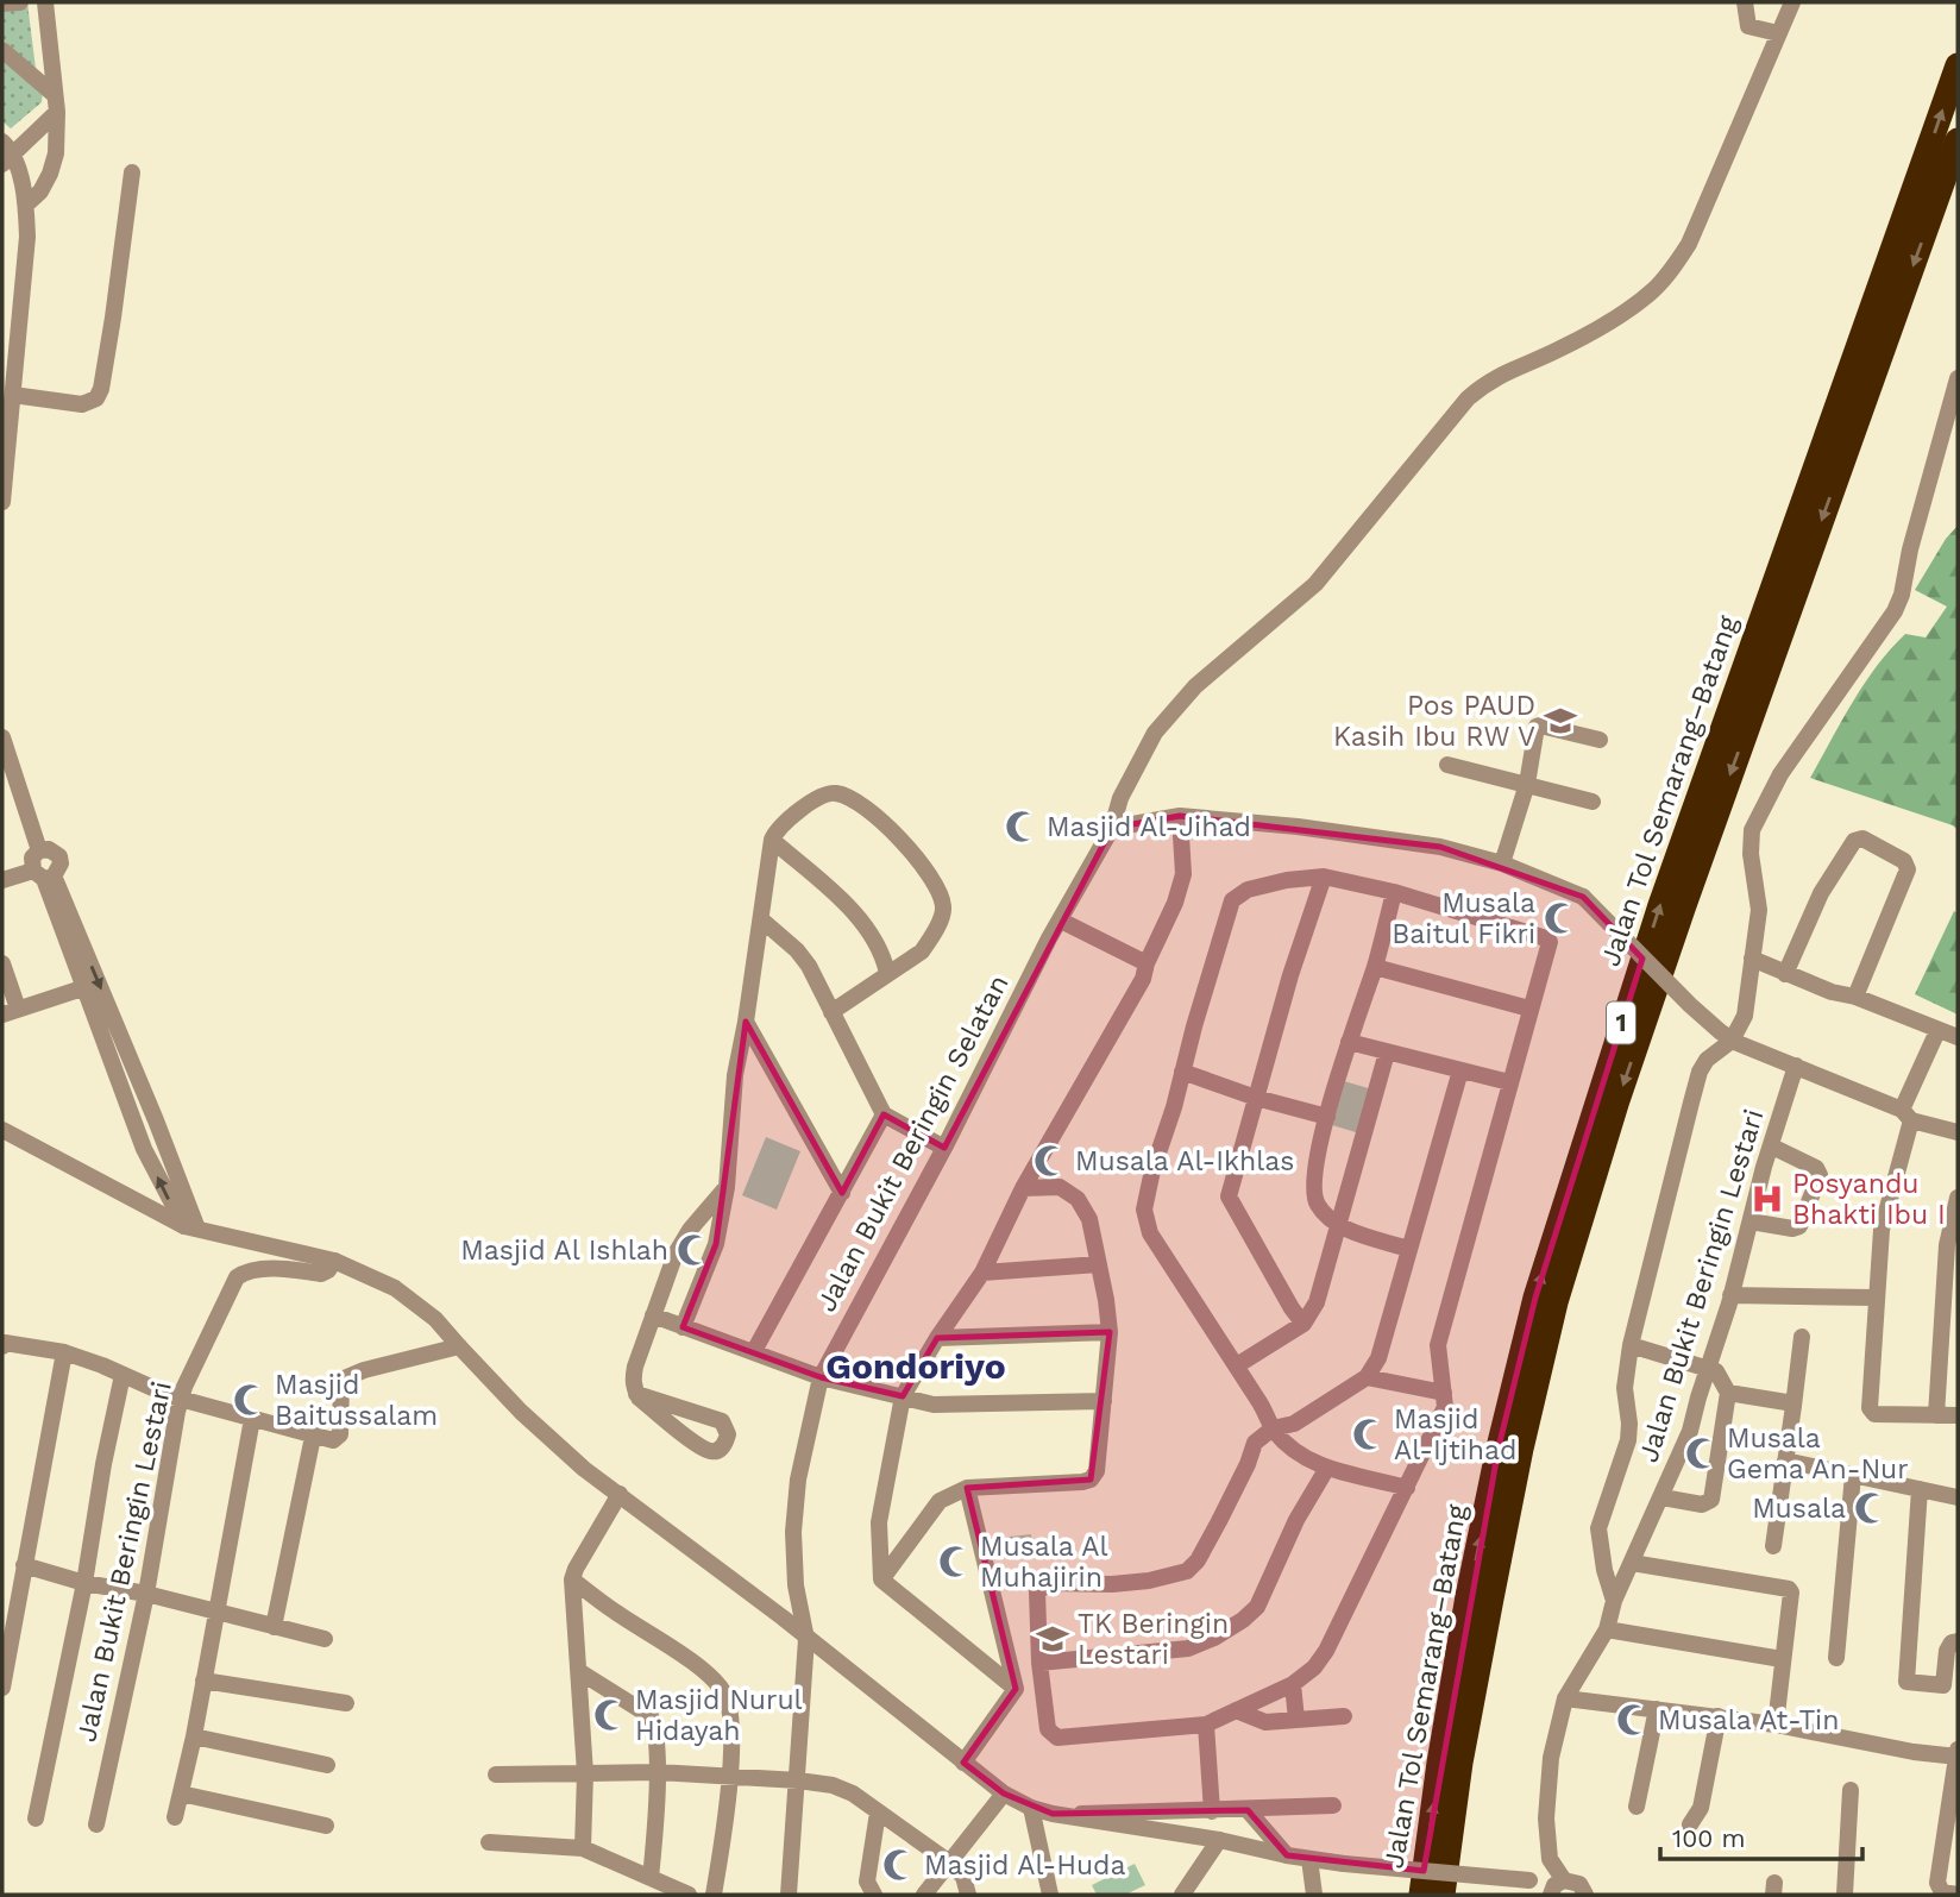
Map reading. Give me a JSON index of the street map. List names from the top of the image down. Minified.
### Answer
{"streets":{"highway":["Jalan Tol Semarang–Batang","1"],"street":["Jalan Bukit Beringin Selatan","Jalan Bukit Beringin Lestari"]},"districts":["Gondoriyo"],"places":{"school or university":["Pos PAUD Kasih Ibu RW V","TK Beringin Lestari"],"mosque":["Masjid Al-Jihad","Musala Baitul Fikri","Musala Al-Ikhlas","Masjid Al Ishlah","Masjid Baitussalam","Masjid Al-Ijtihad","Musala Gema An-Nur","Musala","Musala Al Muhajirin","Masjid Nurul Hidayah","Musala At-Tin","Masjid Al-Huda"],"hospital":["Posyandu Bhakti Ibu I"]},"scale_bar":"100 m"}
